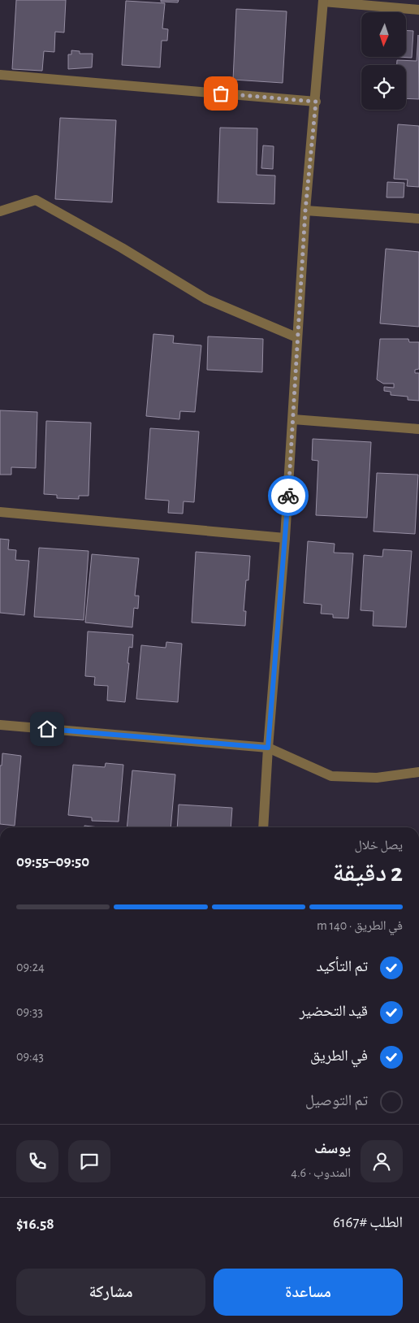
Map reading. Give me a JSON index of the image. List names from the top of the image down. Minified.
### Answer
{"north":"bottom","page":{"heading":["2 دقيقة","يصل خلال","09:50–09:55"],"panel":["يوسف","المندوب · 4.6","الطلب #6167","$16.58"],"bar":"في الطريق · 140 m","list":[["تم التأكيد","09:24"],["قيد التحضير","09:33"],["في الطريق","09:43"],"تم التوصيل"],"buttons":["مساعدة","مشاركة"]}}
